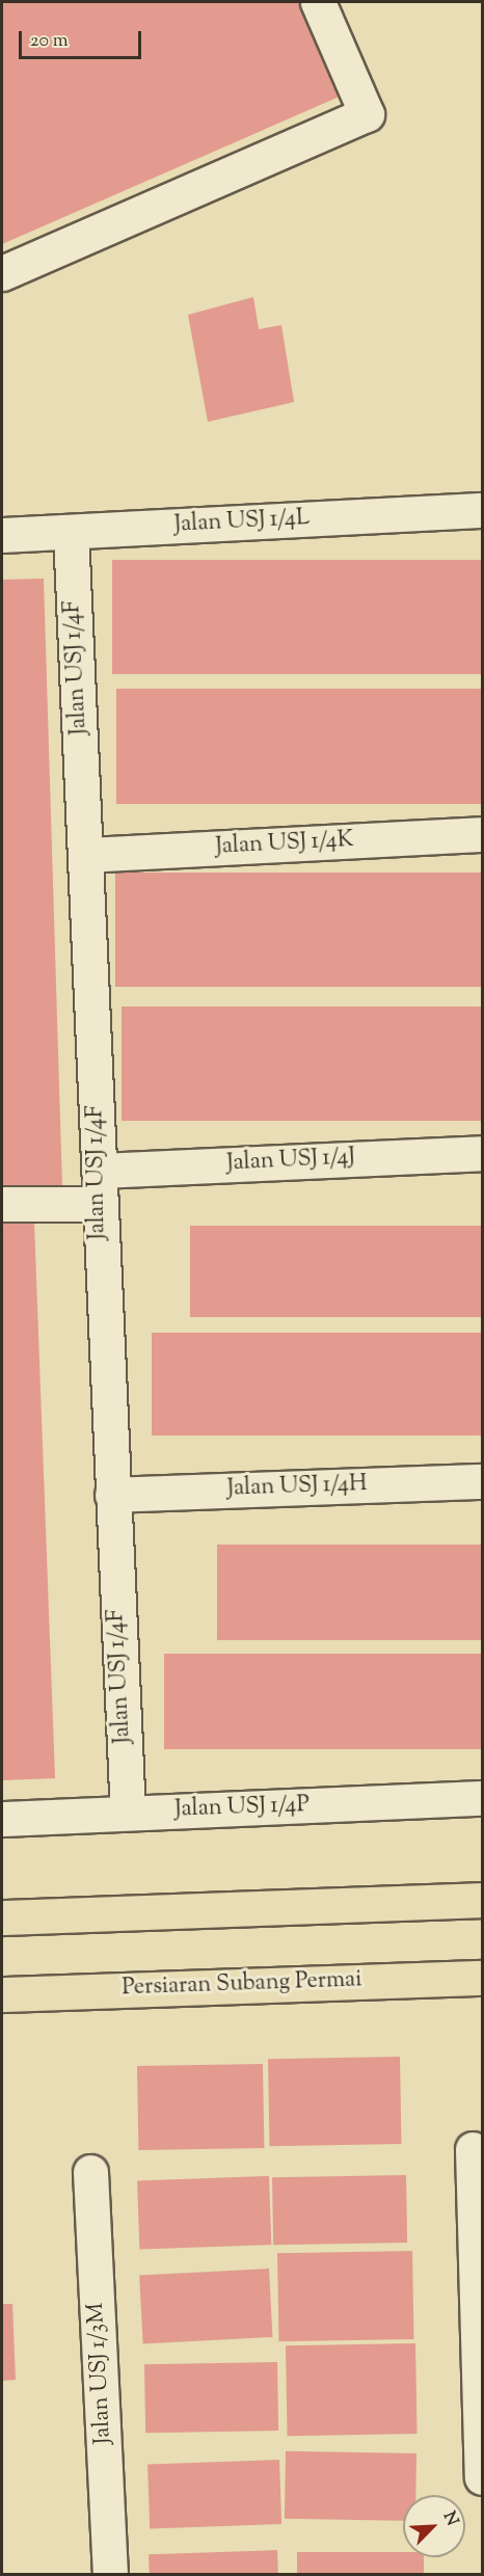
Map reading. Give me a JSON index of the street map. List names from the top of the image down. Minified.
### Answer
{"streets":{"main road":["Persiaran Subang Permai"],"street":["Jalan USJ 1/4L","Jalan USJ 1/4F","Jalan USJ 1/4K","Jalan USJ 1/4J","Jalan USJ 1/4H","Jalan USJ 1/4P","Jalan USJ 1/3M"]},"crossings":[["Jalan USJ 1/4L","Jalan USJ 1/4F"],["Jalan USJ 1/4F","Jalan USJ 1/4K"],["Jalan USJ 1/4F","Jalan USJ 1/4J"],["Jalan USJ 1/4F","Jalan USJ 1/4H"],["Jalan USJ 1/4F","Jalan USJ 1/4P"]],"scale_bar":"20 m","north":"top right"}
